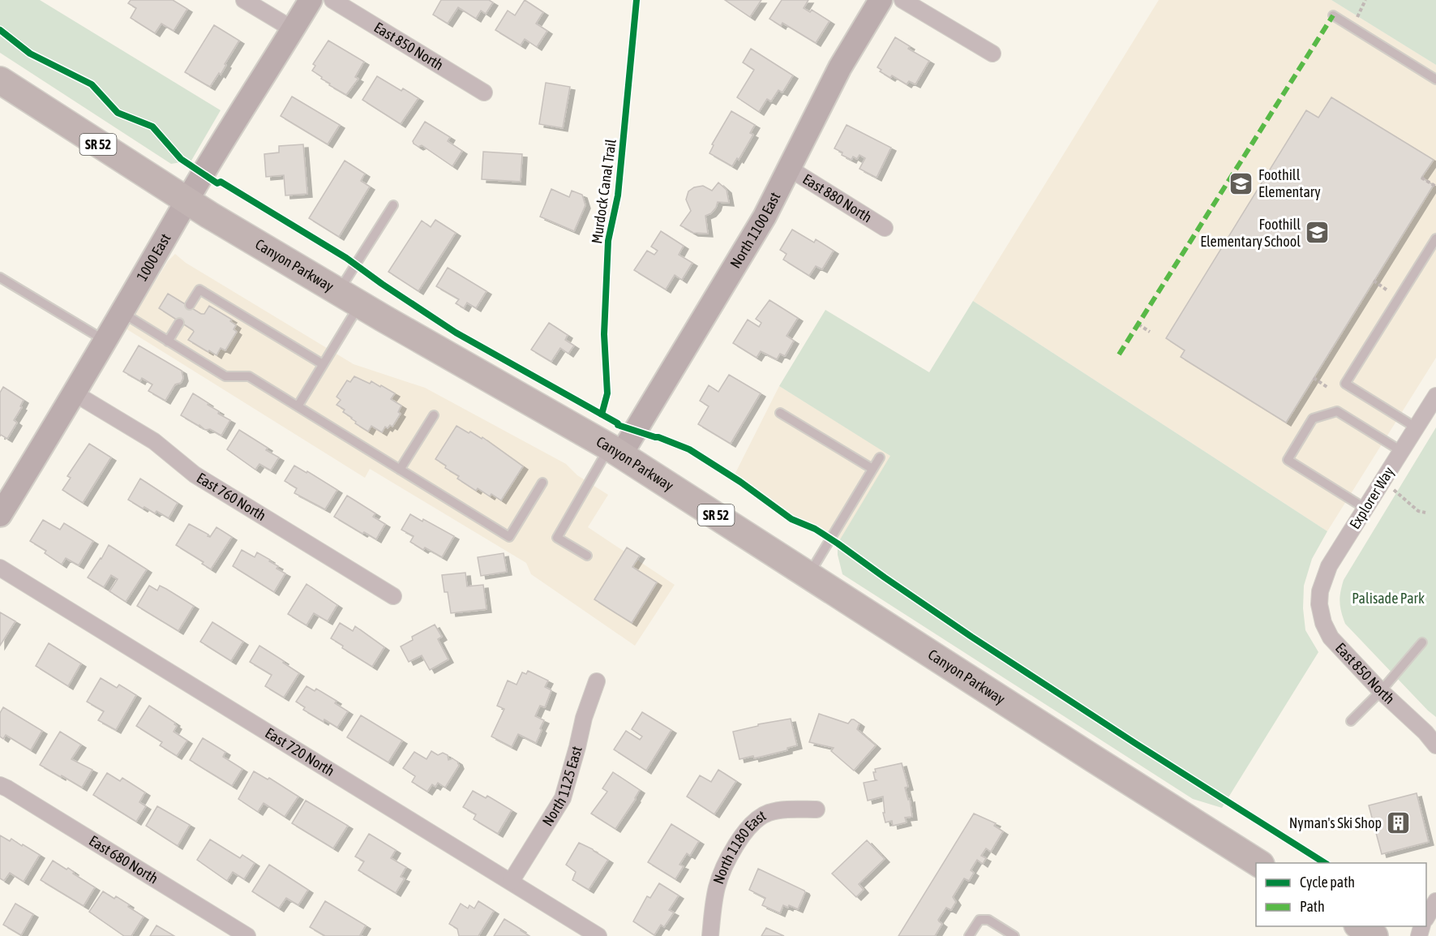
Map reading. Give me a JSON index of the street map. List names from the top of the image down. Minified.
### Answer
{"streets":{"highway":["SR 52","Canyon Parkway"],"street":["East 850 North","East 880 North","North 1100 East","1000 East","East 760 North","Explorer Way","East 720 North","North 1125 East","North 1180 East","East 680 North"],"cycle path":["Murdock Canal Trail"]},"crossings":[["East 850 North","Explorer Way"],["East 880 North","North 1100 East"],["North 1100 East","Canyon Parkway"],["1000 East","Canyon Parkway"],["1000 East","East 760 North"],["East 720 North","North 1125 East"]],"parks":["Palisade Park"],"places":{"school or university":["Foothill Elementary","Foothill Elementary School"],"building":["Nyman's Ski Shop"]},"legend":["Cycle path","Path"]}
